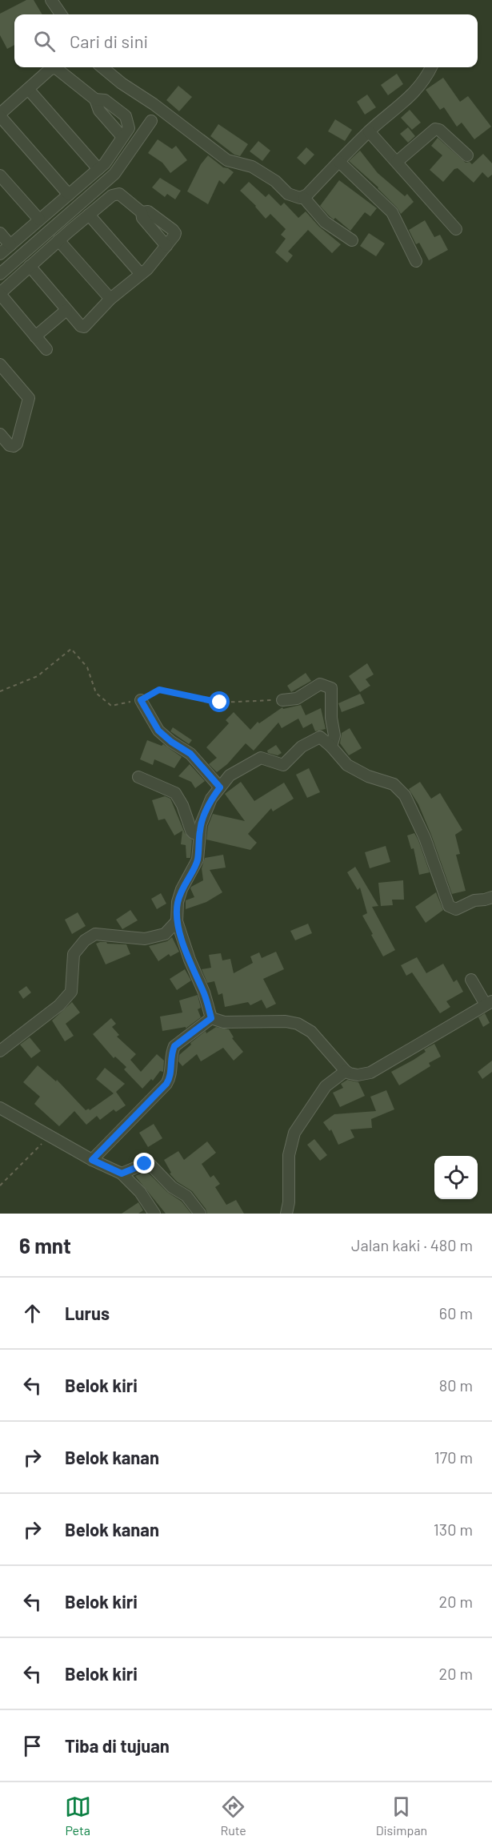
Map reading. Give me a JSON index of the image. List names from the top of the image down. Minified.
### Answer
{"page":{"search":"Cari di sini","heading":["6 mnt","Jalan kaki · 480 m"],"list":[["Lurus","60 m"],["Belok kiri","80 m"],["Belok kanan","170 m"],["Belok kanan","130 m"],["Belok kiri","20 m"],["Belok kiri","20 m"],"Tiba di tujuan"],"nav":["Peta","Rute","Disimpan"]}}
